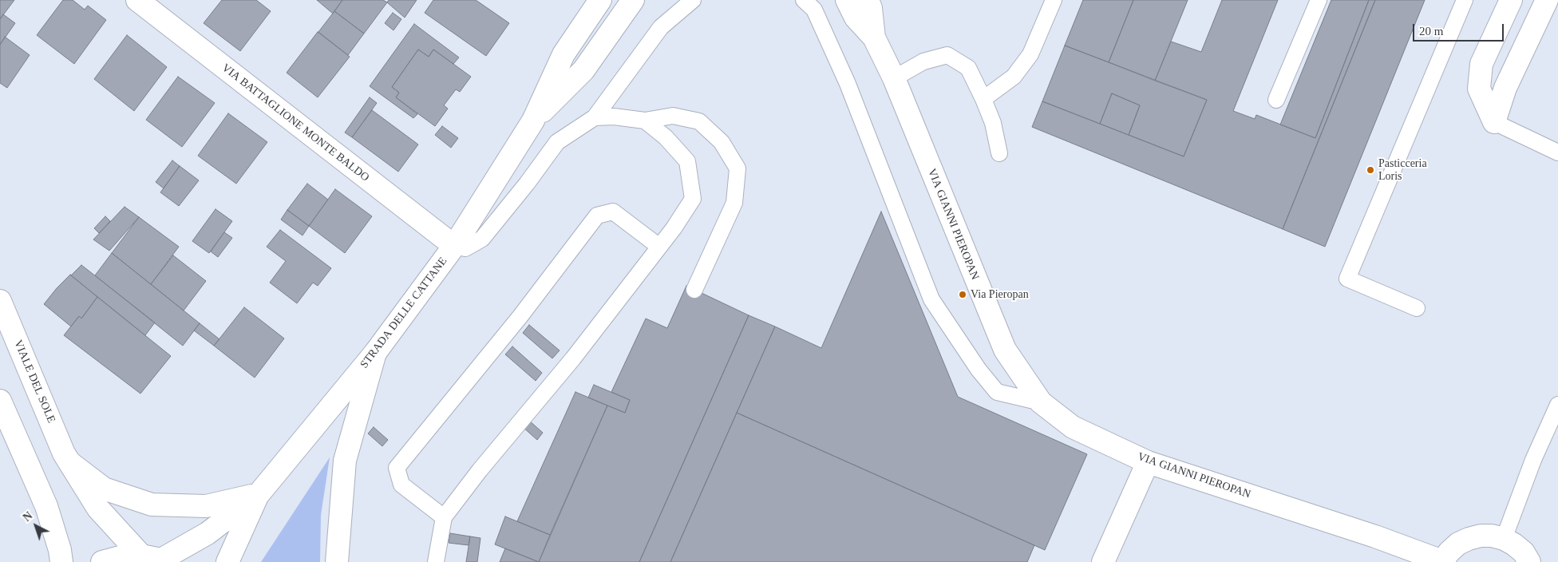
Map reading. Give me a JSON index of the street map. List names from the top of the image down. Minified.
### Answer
{"streets":{"street":["VIA BATTAGLIONE MONTE BALDO","VIA GIANNI PIEROPAN","STRADA DELLE CATTANE","VIALE DEL SOLE"]},"crossings":[["VIA BATTAGLIONE MONTE BALDO","STRADA DELLE CATTANE"]],"places":["Pasticceria Loris","Via Pieropan"],"scale_bar":"20 m","north":"top left"}
